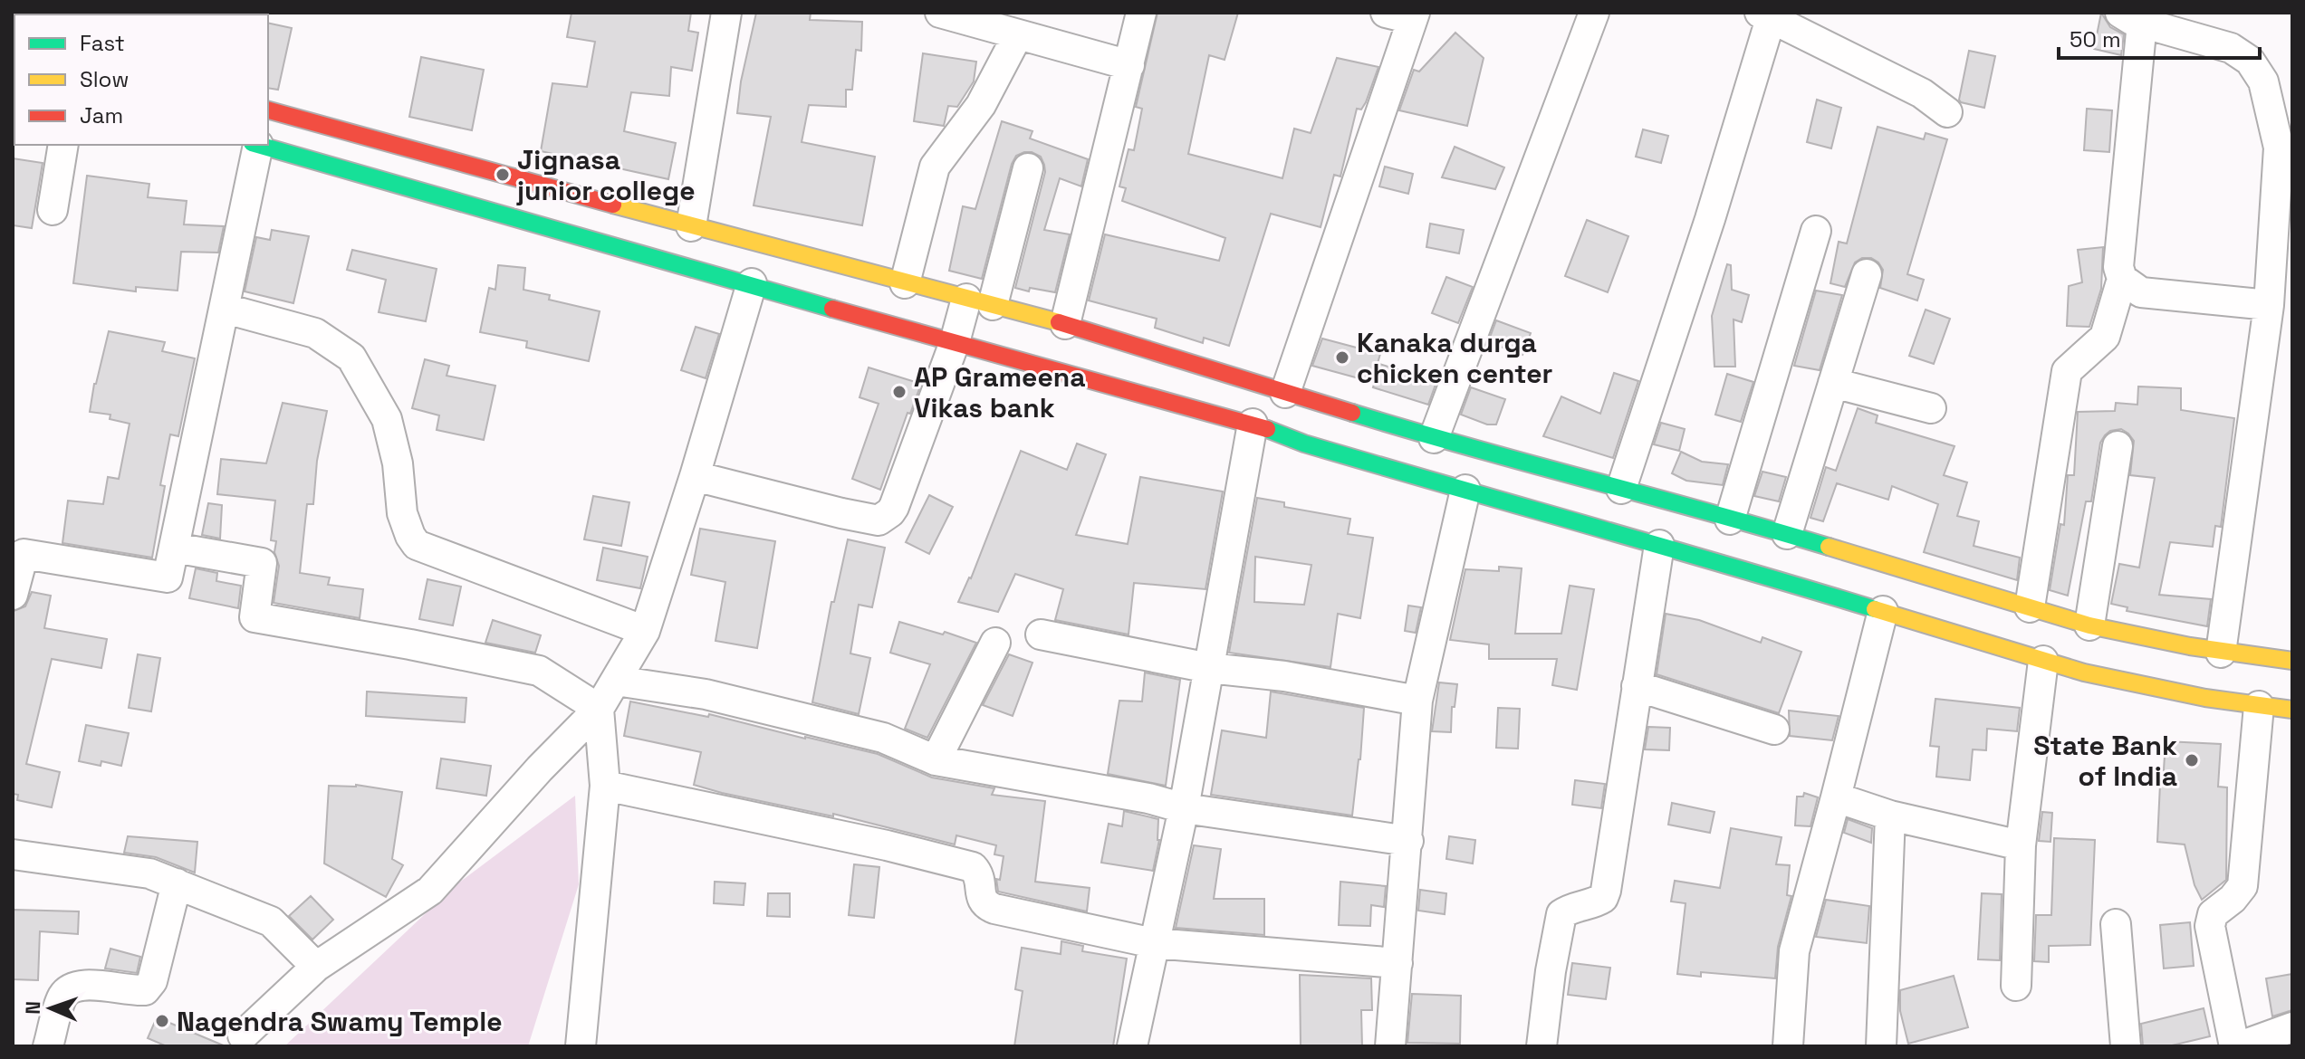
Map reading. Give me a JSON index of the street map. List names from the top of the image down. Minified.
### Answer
{"places":["Jignasa junior college","Kanaka durga chicken center","AP Grameena Vikas bank","State Bank of India","Nagendra Swamy Temple"],"legend":["Fast","Slow","Jam"],"scale_bar":"50 m","north":"left"}
